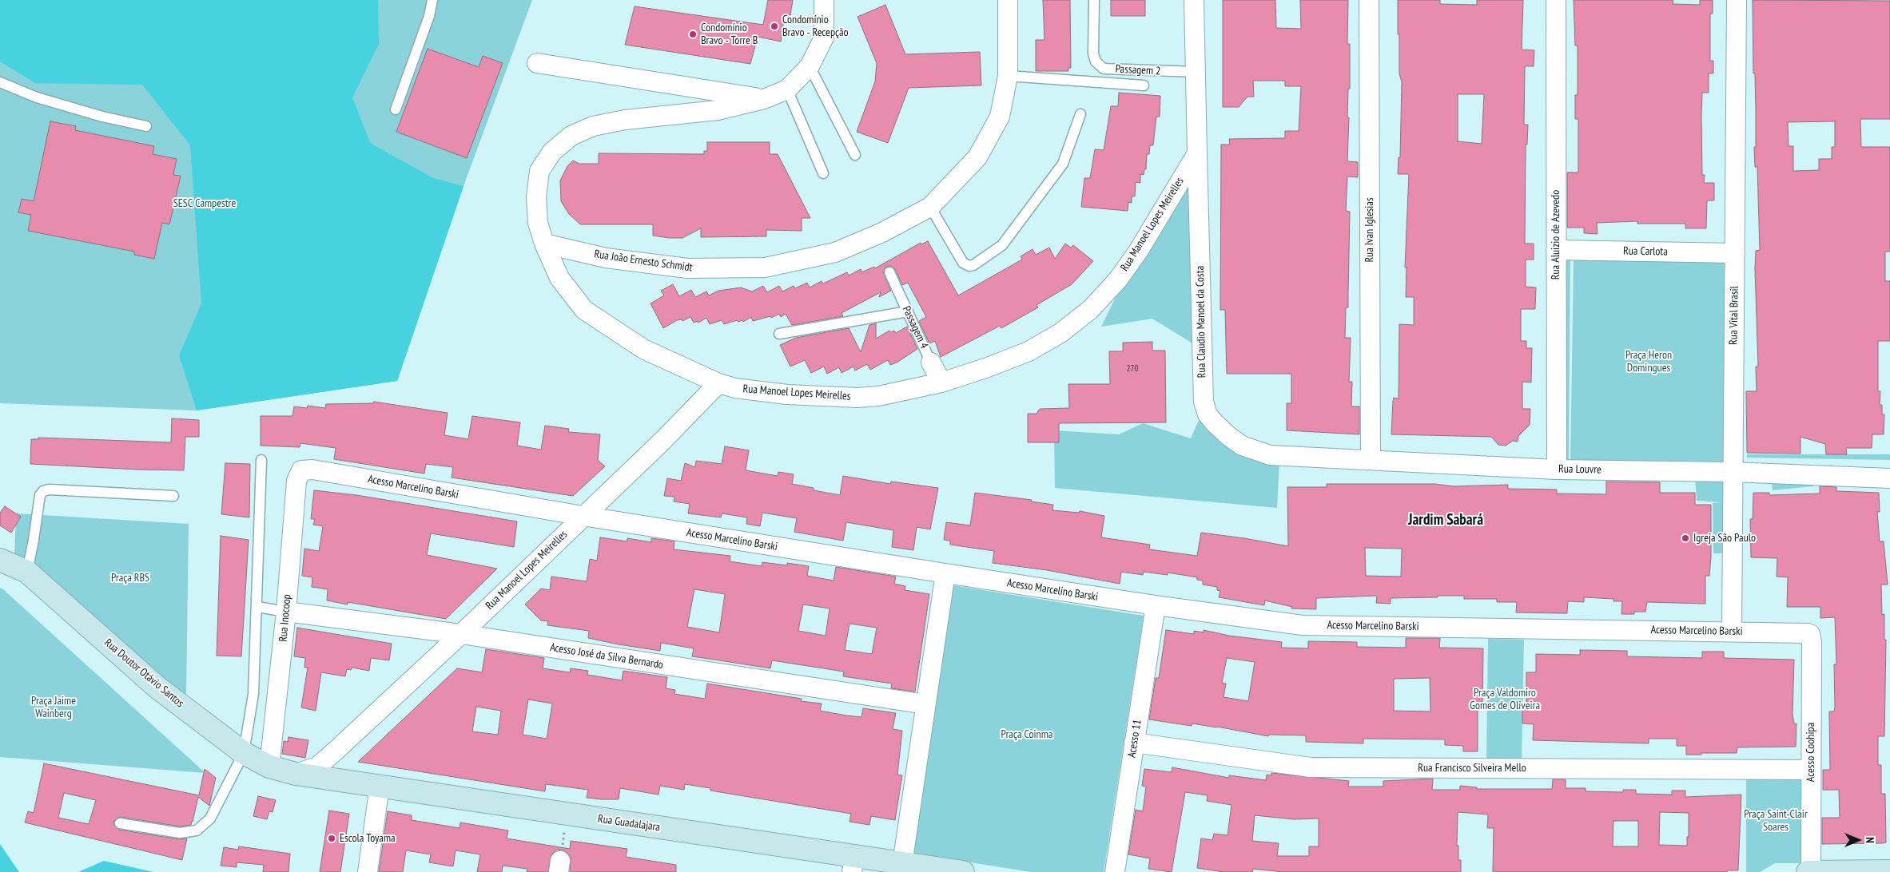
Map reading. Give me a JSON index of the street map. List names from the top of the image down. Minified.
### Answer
{"streets":{"main road":["Rua Doutor Otávio Santos","Rua Guadalajara"],"street":["Rua Manoel Lopes Meirelles","Rua Ivan Iglesias","Rua Aluizio de Azevedo","Rua Carlota","Rua João Ernesto Schmidt","Rua Vital Brasil","Rua Claudio Manoel da Costa","Passagem 4","Rua Louvre","Acesso Marcelino Barski","Rua Inocoop","Acesso José da Silva Bernardo","Acesso 11","Acesso Coohipa","Rua Francisco Silveira Mello"],"lane":["Passagem 2"]},"crossings":[["Rua Manoel Lopes Meirelles","Rua Claudio Manoel da Costa"],["Rua Manoel Lopes Meirelles","Passagem 4"],["Rua Manoel Lopes Meirelles","Acesso Marcelino Barski"],["Rua Manoel Lopes Meirelles","Acesso José da Silva Bernardo"],["Rua Manoel Lopes Meirelles","Rua Doutor Otávio Santos"],["Rua Manoel Lopes Meirelles","Rua Guadalajara"],["Rua Ivan Iglesias","Rua Louvre"],["Rua Aluizio de Azevedo","Rua Carlota"],["Rua Aluizio de Azevedo","Rua Louvre"],["Rua Carlota","Rua Vital Brasil"],["Rua Vital Brasil","Rua Louvre"],["Rua Vital Brasil","Acesso Marcelino Barski"],["Rua Claudio Manoel da Costa","Rua Louvre"],["Acesso Marcelino Barski","Rua Inocoop"],["Acesso Marcelino Barski","Acesso 11"],["Acesso Marcelino Barski","Acesso Coohipa"],["Rua Inocoop","Acesso José da Silva Bernardo"],["Rua Inocoop","Rua Doutor Otávio Santos"],["Rua Doutor Otávio Santos","Rua Guadalajara"],["Acesso 11","Rua Francisco Silveira Mello"],["Acesso Coohipa","Rua Francisco Silveira Mello"]],"districts":["Jardim Sabará"],"parks":["SESC Campestre","Praça Heron Domingues","Praça RBS","Praça Valdomiro Gomes de Oliveira","Praça Jaime Wainberg","Praça Coinma","Praça Saint-Clair Soares"],"places":["Condomínio Bravo - Recepção","Condomínio Bravo - Torre B","Igreja São Paulo","Escola Toyama"],"house_numbers":["270"],"north":"right"}
